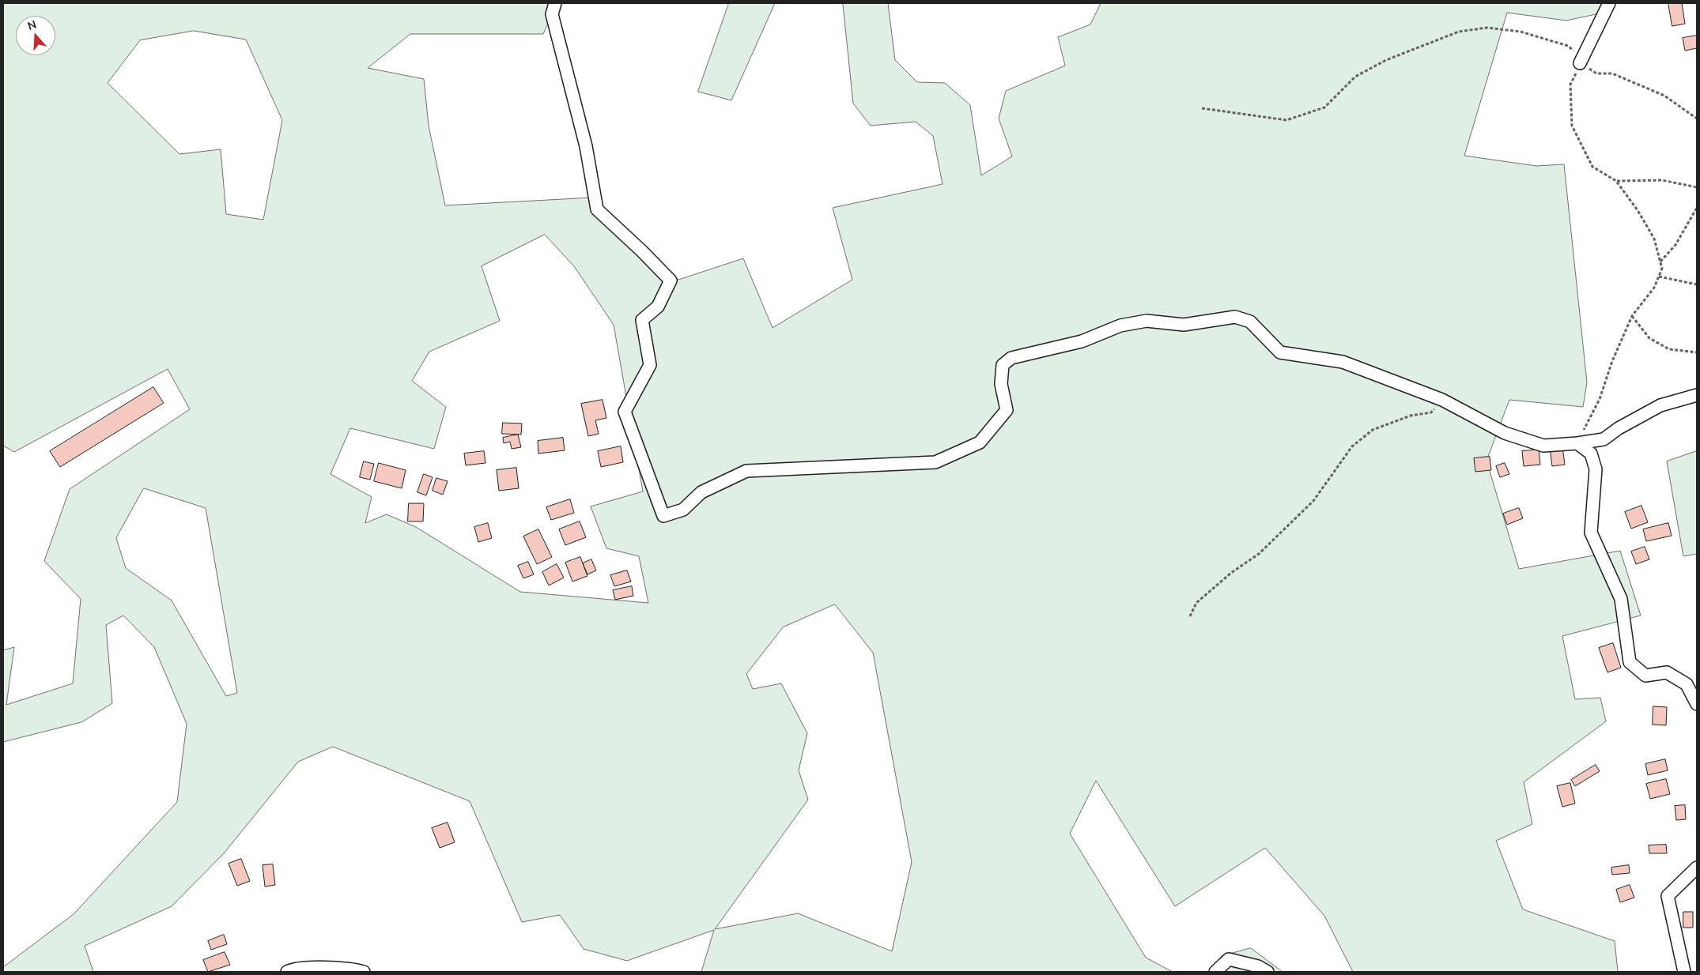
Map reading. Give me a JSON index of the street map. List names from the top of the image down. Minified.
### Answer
{"north":"top"}
